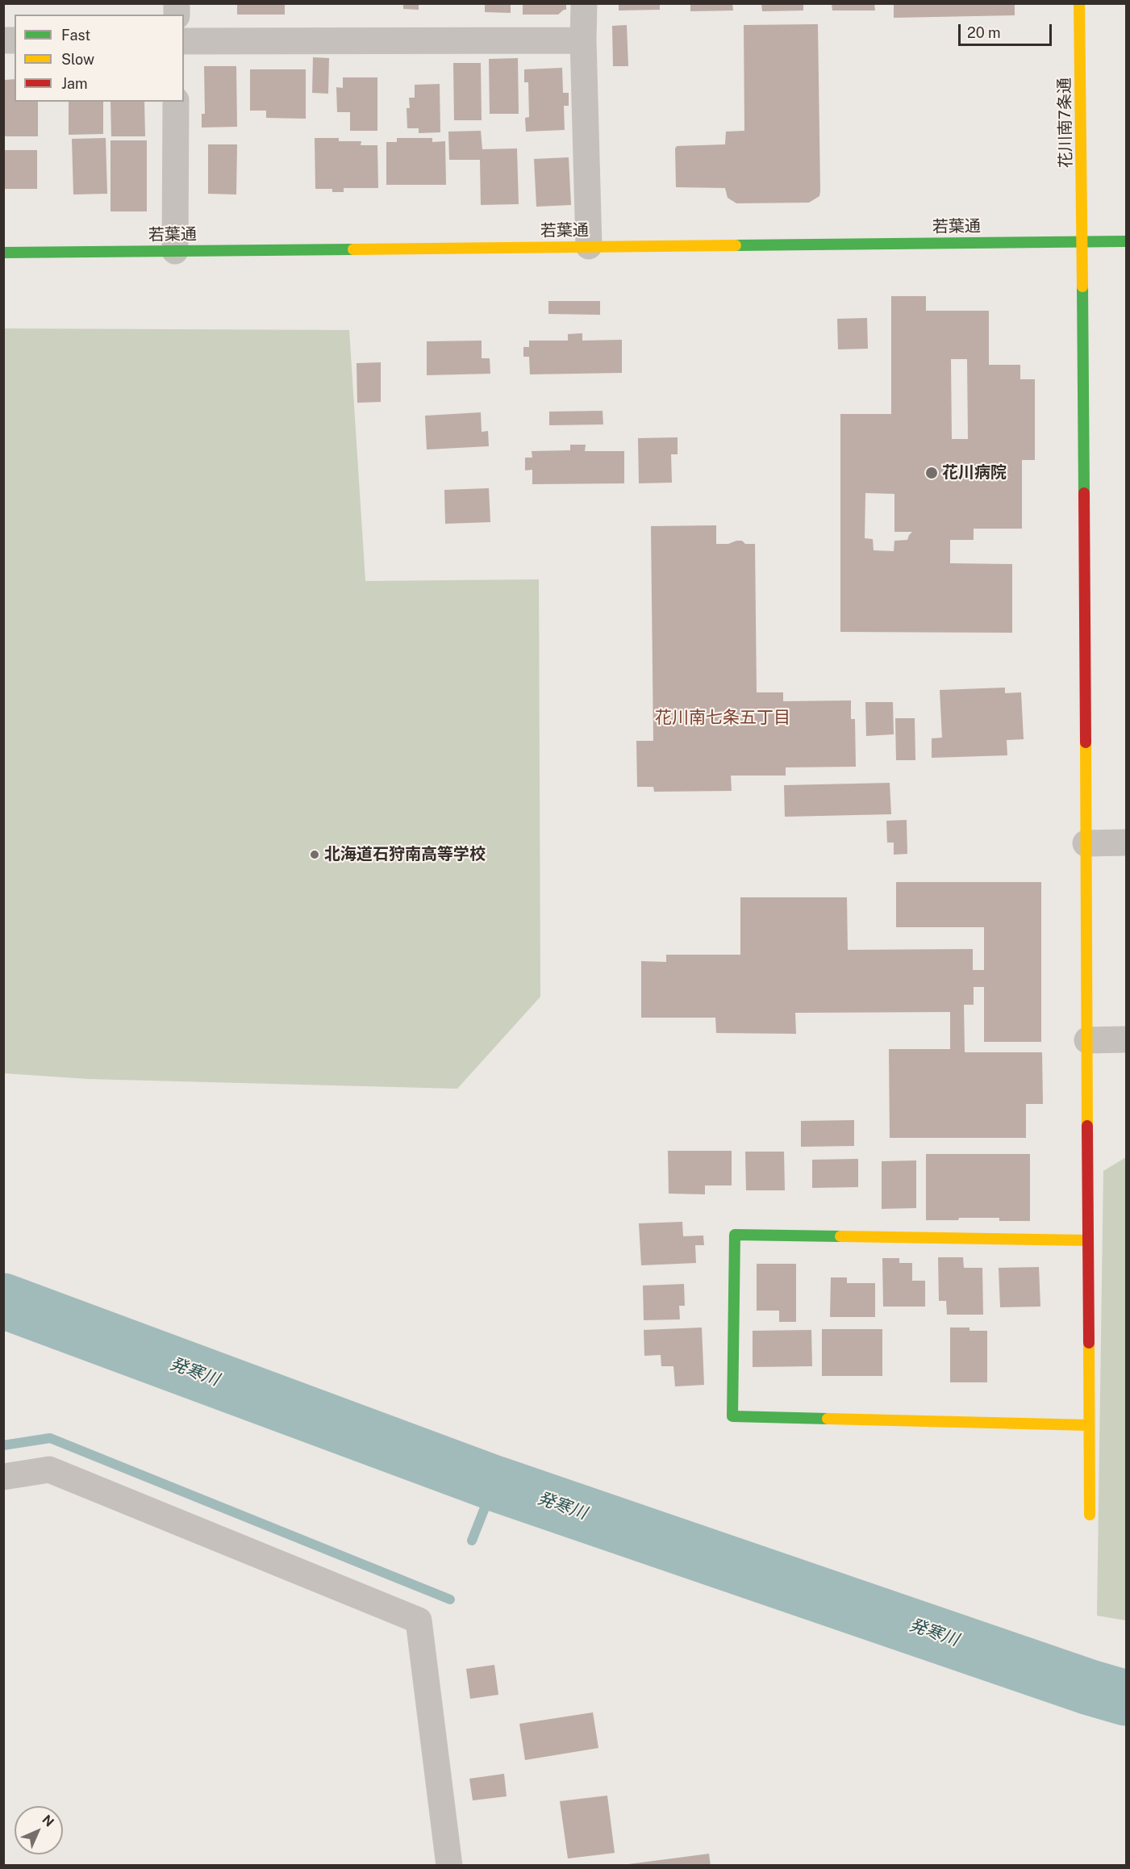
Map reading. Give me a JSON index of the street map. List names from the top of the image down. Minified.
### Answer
{"streets":{"street":["花川南7条通","若葉通"]},"crossings":[["花川南7条通","若葉通"]],"districts":["花川南七条五丁目"],"water":["発寒川"],"places":["花川病院","北海道石狩南高等学校"],"legend":["Fast","Slow","Jam"],"scale_bar":"20 m","north":"top right"}
